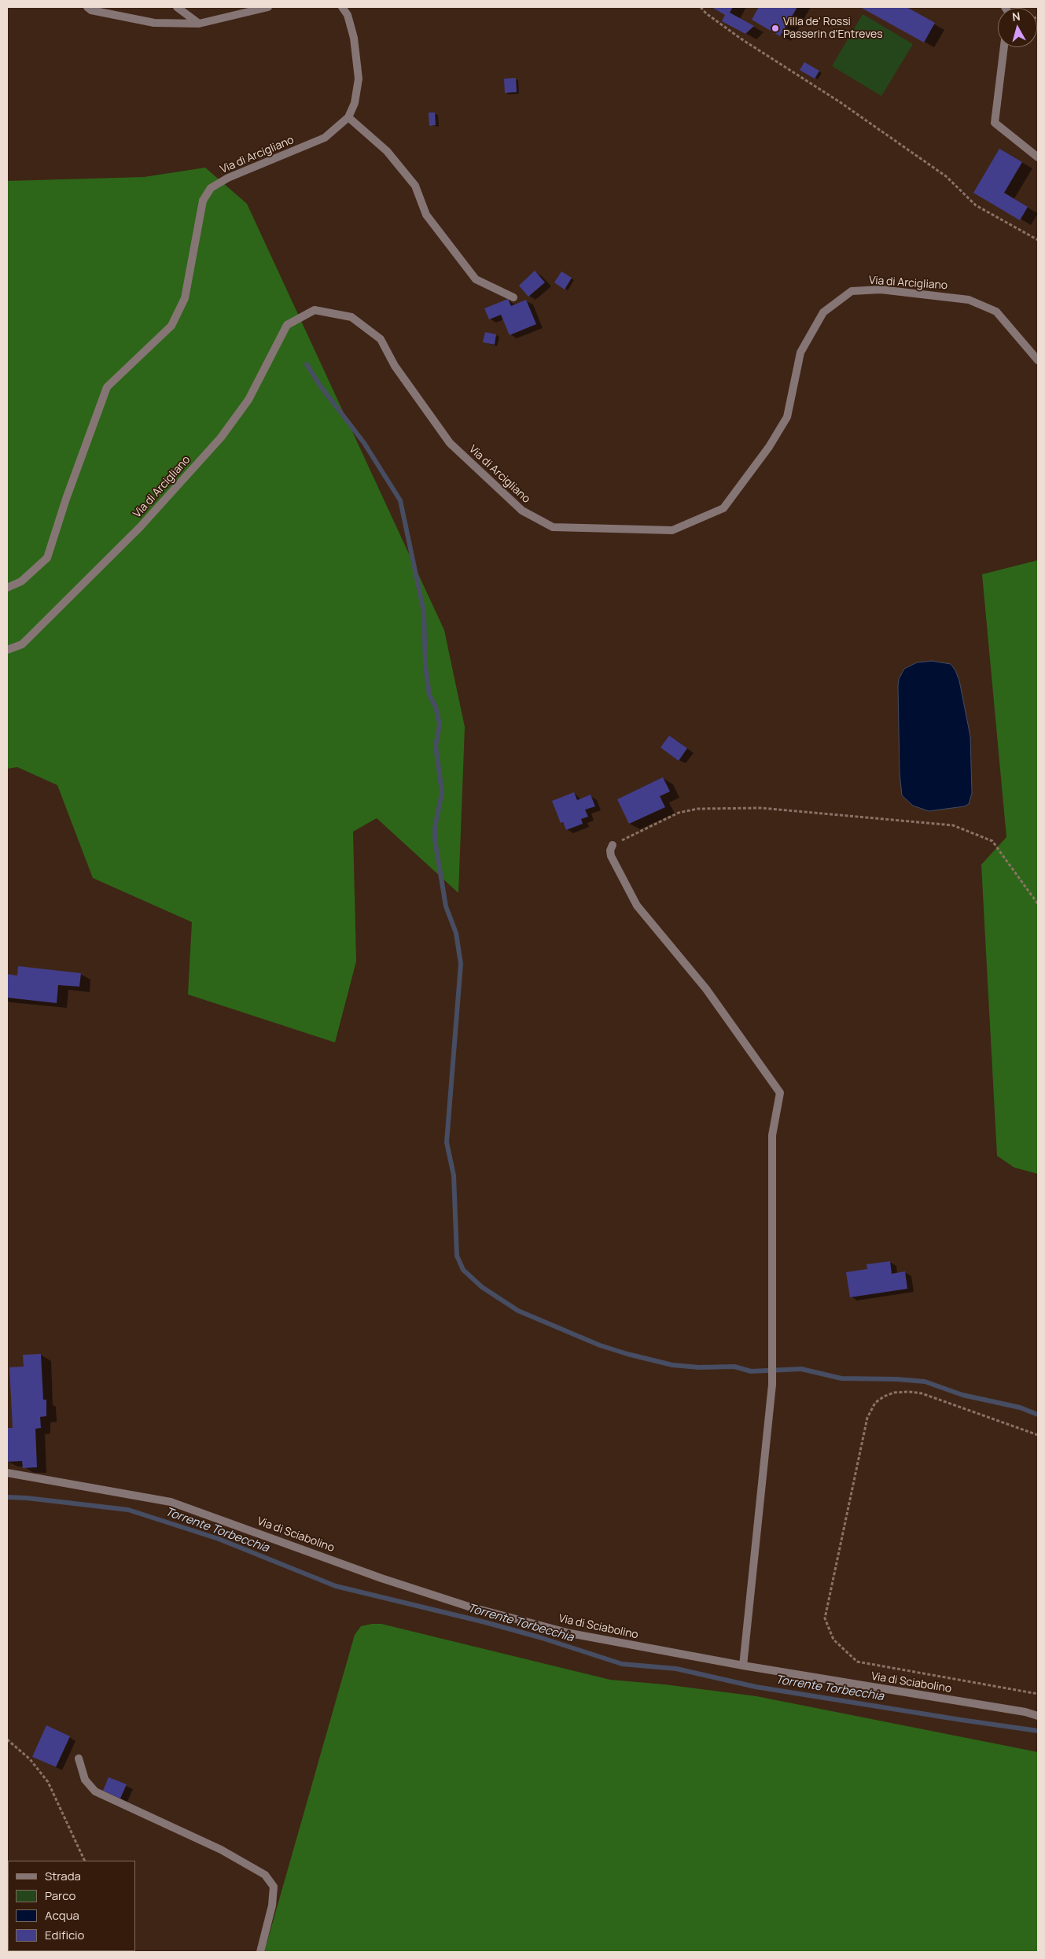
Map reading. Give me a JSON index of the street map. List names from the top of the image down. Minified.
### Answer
{"streets":{"street":["Via di Arcigliano","Via di Sciabolino"]},"water":["Torrente Torbecchia"],"places":["Villa de' Rossi Passerin d'Entreves"],"legend":["Strada","Parco","Acqua","Edificio"],"north":"top"}
